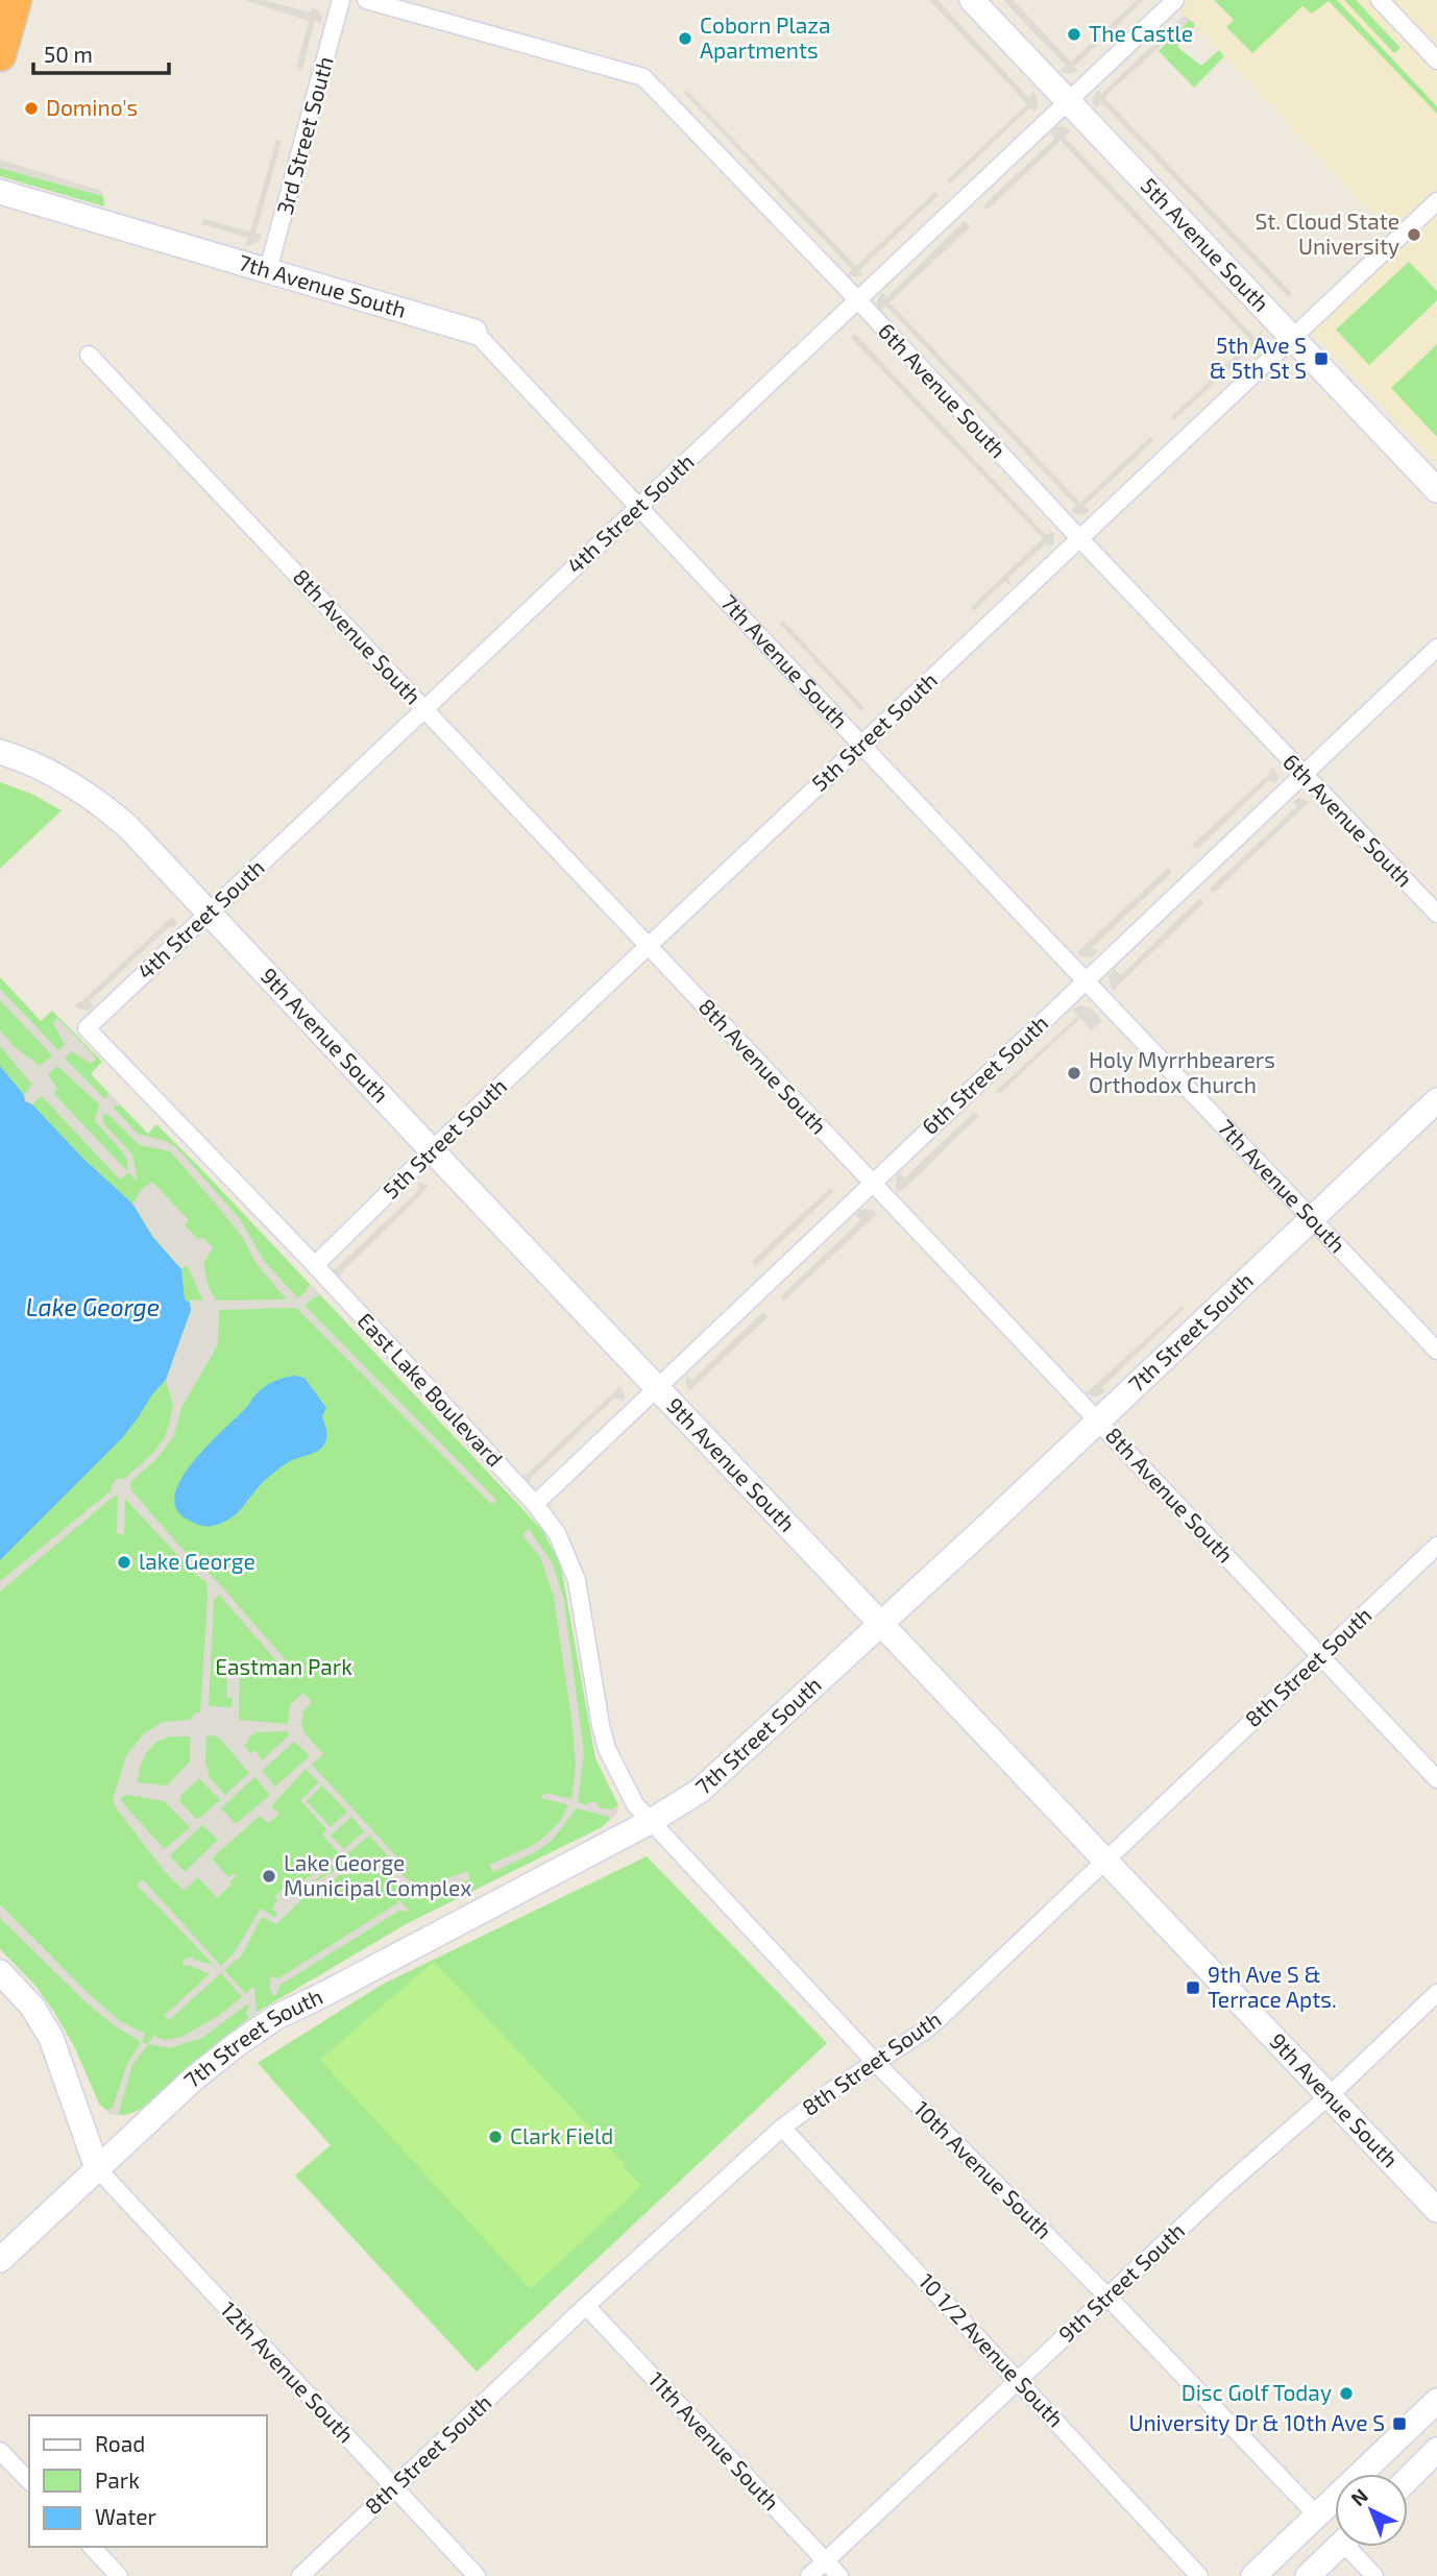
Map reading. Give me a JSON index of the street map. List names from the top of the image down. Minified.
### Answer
{"streets":{"street":["3rd Street South","5th Avenue South","7th Avenue South","6th Avenue South","4th Street South","8th Avenue South","5th Street South","9th Avenue South","6th Street South","7th Street South","East Lake Boulevard","8th Street South","10th Avenue South","9th Street South","10 1/2 Avenue South","12th Avenue South","11th Avenue South"]},"crossings":[["3rd Street South","7th Avenue South"],["5th Avenue South","4th Street South"],["5th Avenue South","5th Street South"],["7th Avenue South","4th Street South"],["7th Avenue South","5th Street South"],["7th Avenue South","6th Street South"],["7th Avenue South","7th Street South"],["6th Avenue South","4th Street South"],["6th Avenue South","5th Street South"],["6th Avenue South","6th Street South"],["4th Street South","8th Avenue South"],["4th Street South","9th Avenue South"],["4th Street South","East Lake Boulevard"],["8th Avenue South","5th Street South"],["8th Avenue South","6th Street South"],["8th Avenue South","7th Street South"],["8th Avenue South","8th Street South"],["5th Street South","9th Avenue South"],["5th Street South","East Lake Boulevard"],["9th Avenue South","6th Street South"],["9th Avenue South","7th Street South"],["9th Avenue South","8th Street South"],["9th Avenue South","9th Street South"],["6th Street South","East Lake Boulevard"],["7th Street South","East Lake Boulevard"],["7th Street South","10th Avenue South"],["7th Street South","12th Avenue South"],["East Lake Boulevard","10th Avenue South"],["8th Street South","10th Avenue South"],["8th Street South","10 1/2 Avenue South"],["8th Street South","12th Avenue South"],["8th Street South","11th Avenue South"],["10th Avenue South","9th Street South"],["9th Street South","10 1/2 Avenue South"],["9th Street South","11th Avenue South"]],"water":["Lake George"],"parks":["Eastman Park"],"places":{"other":["The Castle","Coborn Plaza Apartments","Domino's","St. Cloud State University","Holy Myrrhbearers Orthodox Church","lake George","Lake George Municipal Complex","Clark Field","Disc Golf Today"],"transit":["5th Ave S & 5th St S","9th Ave S & Terrace Apts.","University Dr & 10th Ave S"]},"legend":["Road","Park","Water"],"scale_bar":"50 m","north":"top left"}
